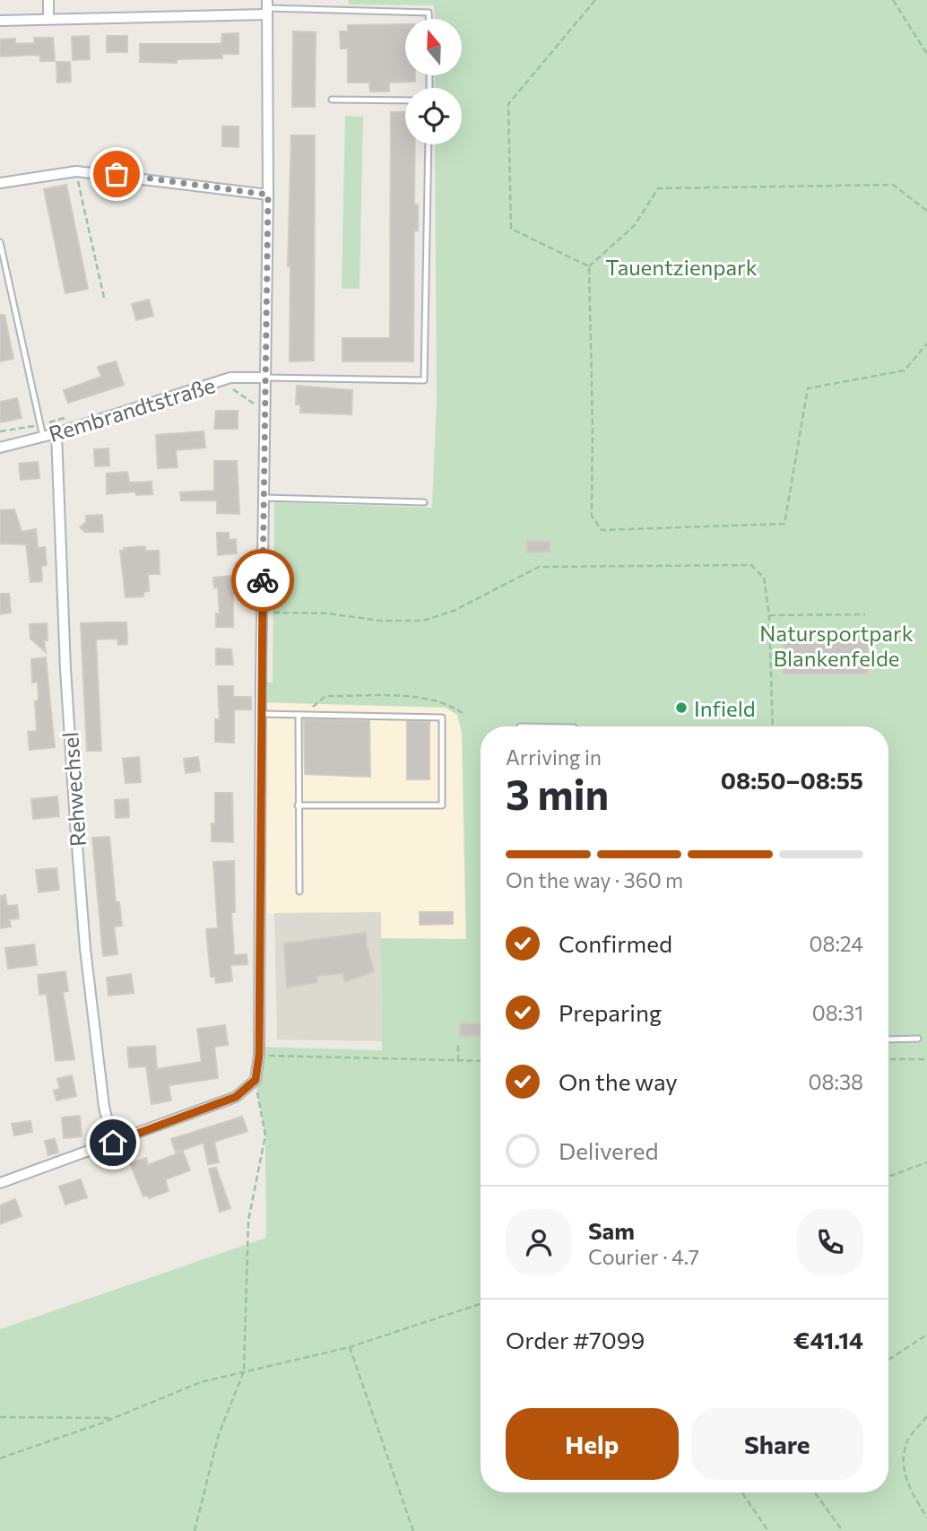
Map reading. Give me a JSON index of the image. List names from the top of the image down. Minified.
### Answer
{"streets":{"street":["Rembrandtstraße","Rehwechsel"]},"crossings":[["Rembrandtstraße","Rehwechsel"]],"parks":["Tauentzienpark","Natursportpark Blankenfelde"],"places":["Infield"],"north":"top","page":{"heading":["3 min","Arriving in","08:50–08:55"],"panel":["Sam","Courier · 4.7","Order #7099","€41.14"],"bar":"On the way · 360 m","list":[["Confirmed","08:24"],["Preparing","08:31"],["On the way","08:38"],"Delivered"],"buttons":["Help","Share"]}}
